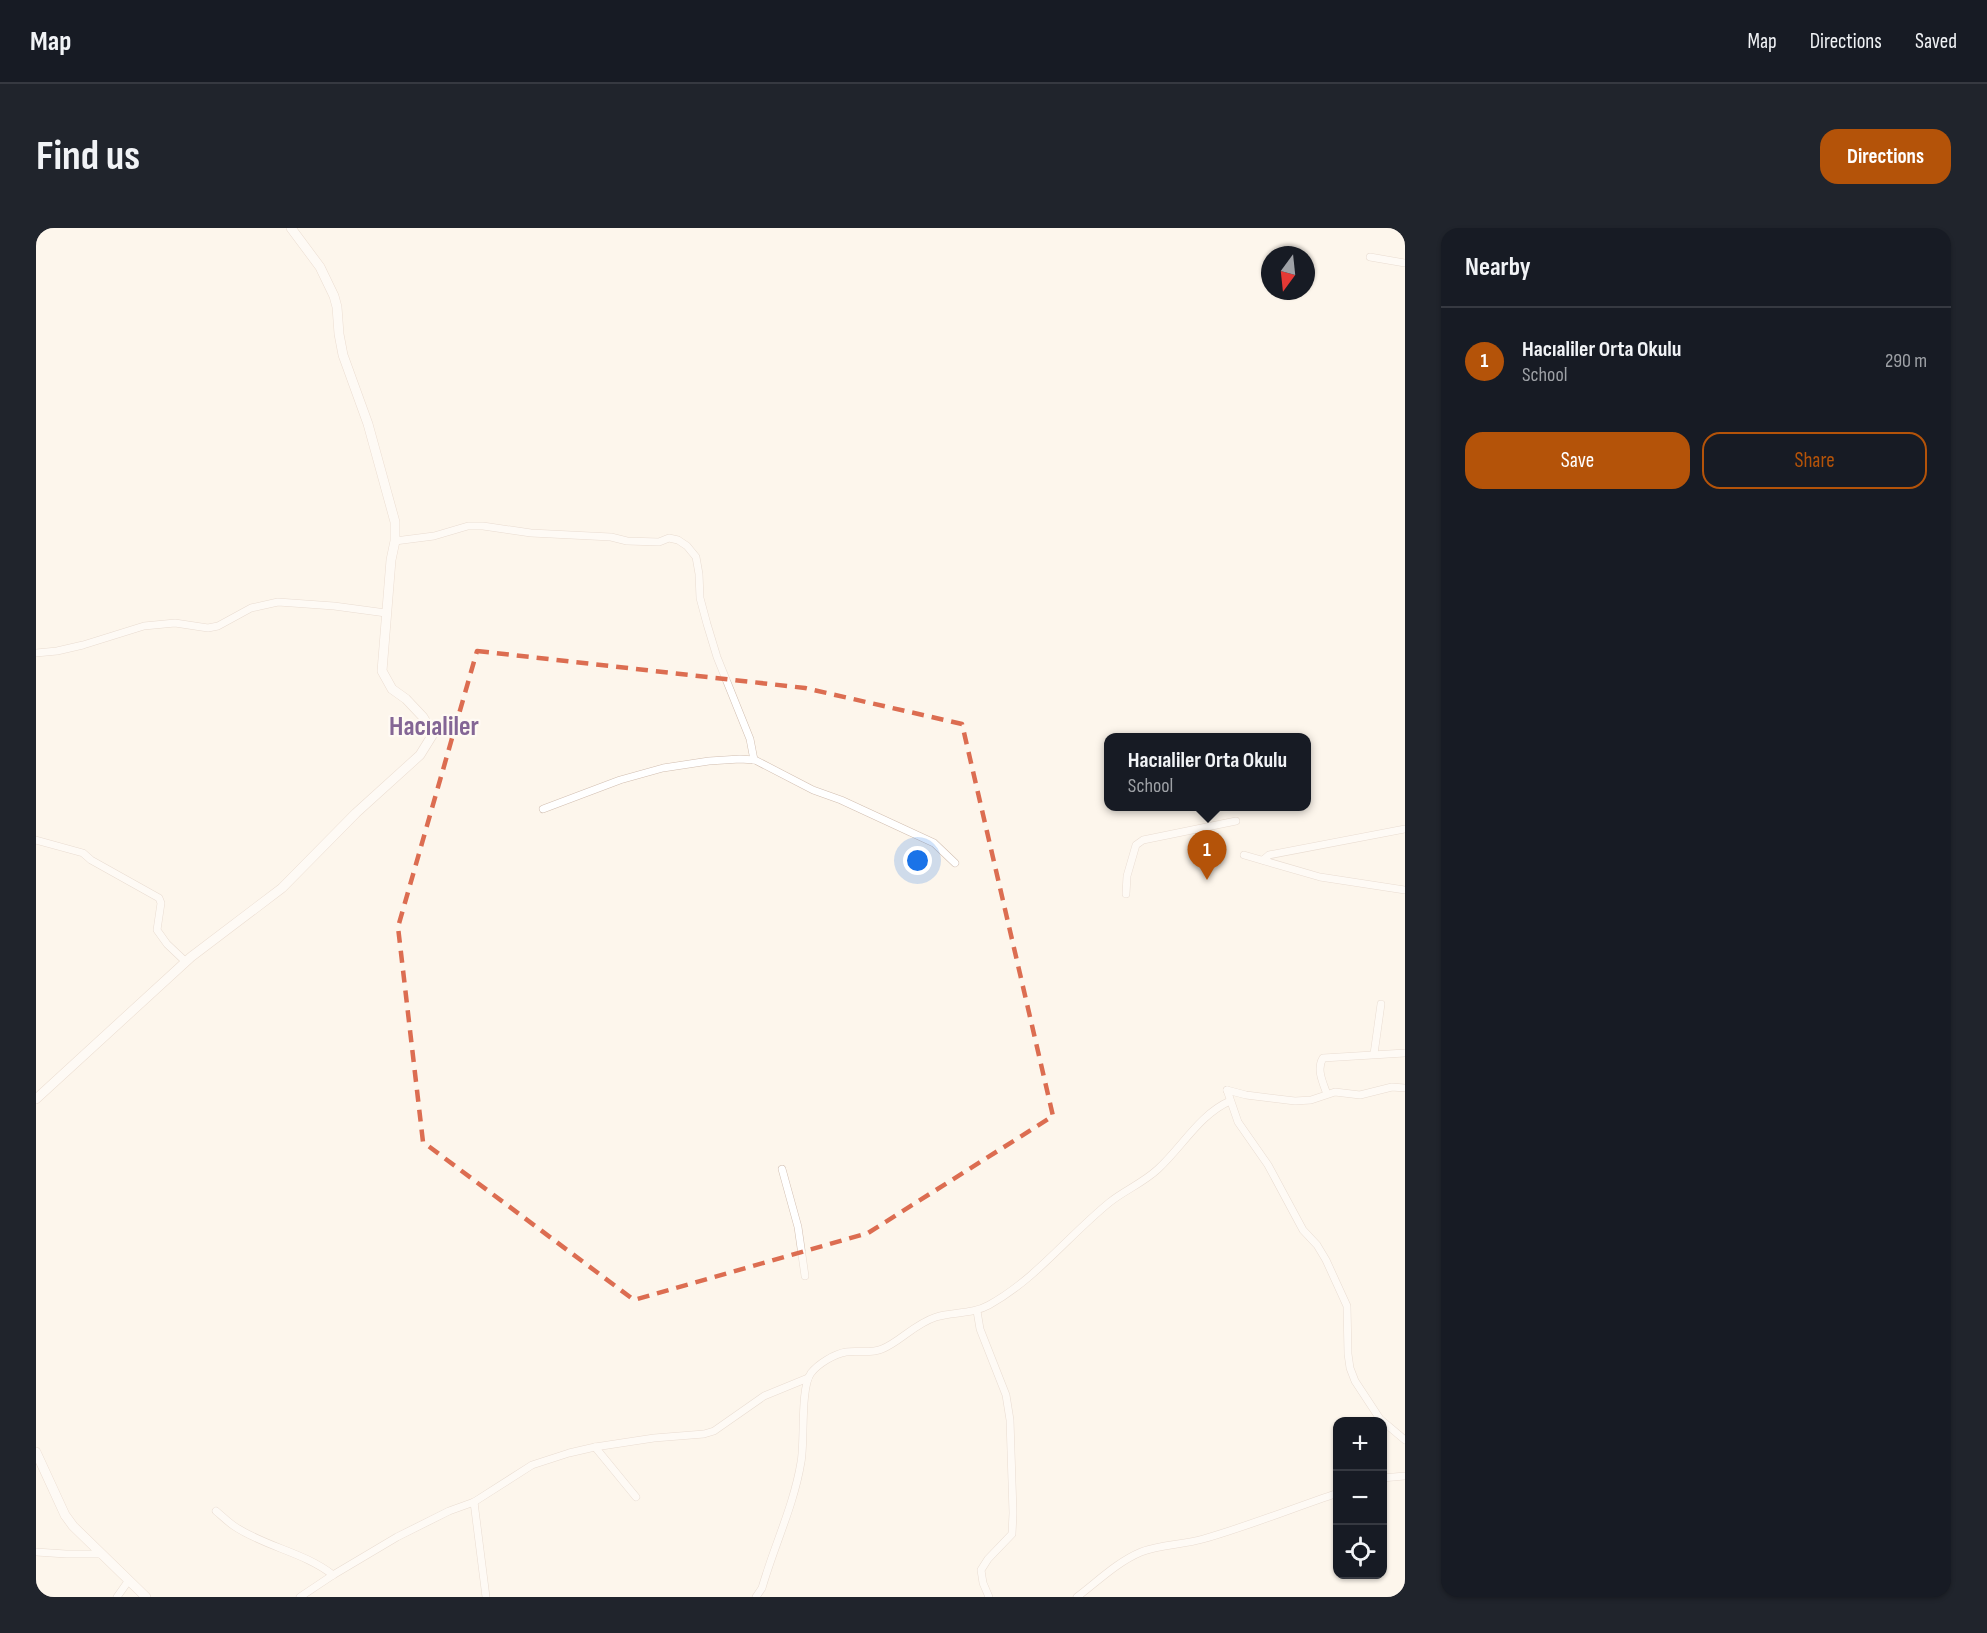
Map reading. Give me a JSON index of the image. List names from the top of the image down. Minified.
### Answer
{"districts":["Hacıaliler"],"north":"bottom","page":{"header":"Map","nav":["Map","Directions","Saved"],"buttons":["Directions",["Save","Share"]],"title":"Find us","heading":"Nearby","list":[{"mark":"1","name":"Hacıaliler Orta Okulu","note":"School","value":"290 m"}],"popup":["Hacıaliler Orta Okulu","School"],"pins":"1","map_buttons":["+","−"]}}
